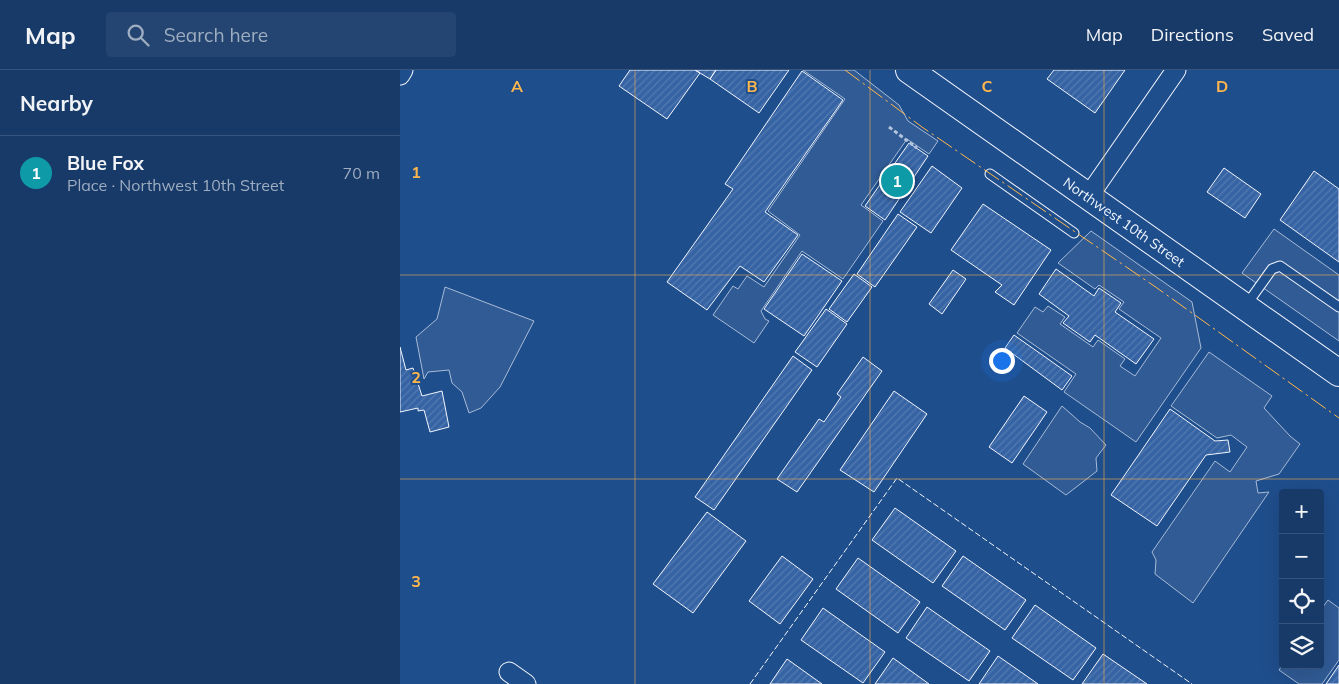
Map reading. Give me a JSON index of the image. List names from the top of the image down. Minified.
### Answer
{"streets":{"main road":["Northwest 10th Street"]},"page":{"header":"Map","search":"Search here","nav":["Map","Directions","Saved"],"heading":"Nearby","list":[{"mark":"1","name":"Blue Fox","note":"Place · Northwest 10th Street","value":"70 m"}],"pins":"1","map_buttons":["+","−"]},"grid":{"columns":["A","B","C","D"],"rows":["1","2","3"]}}
